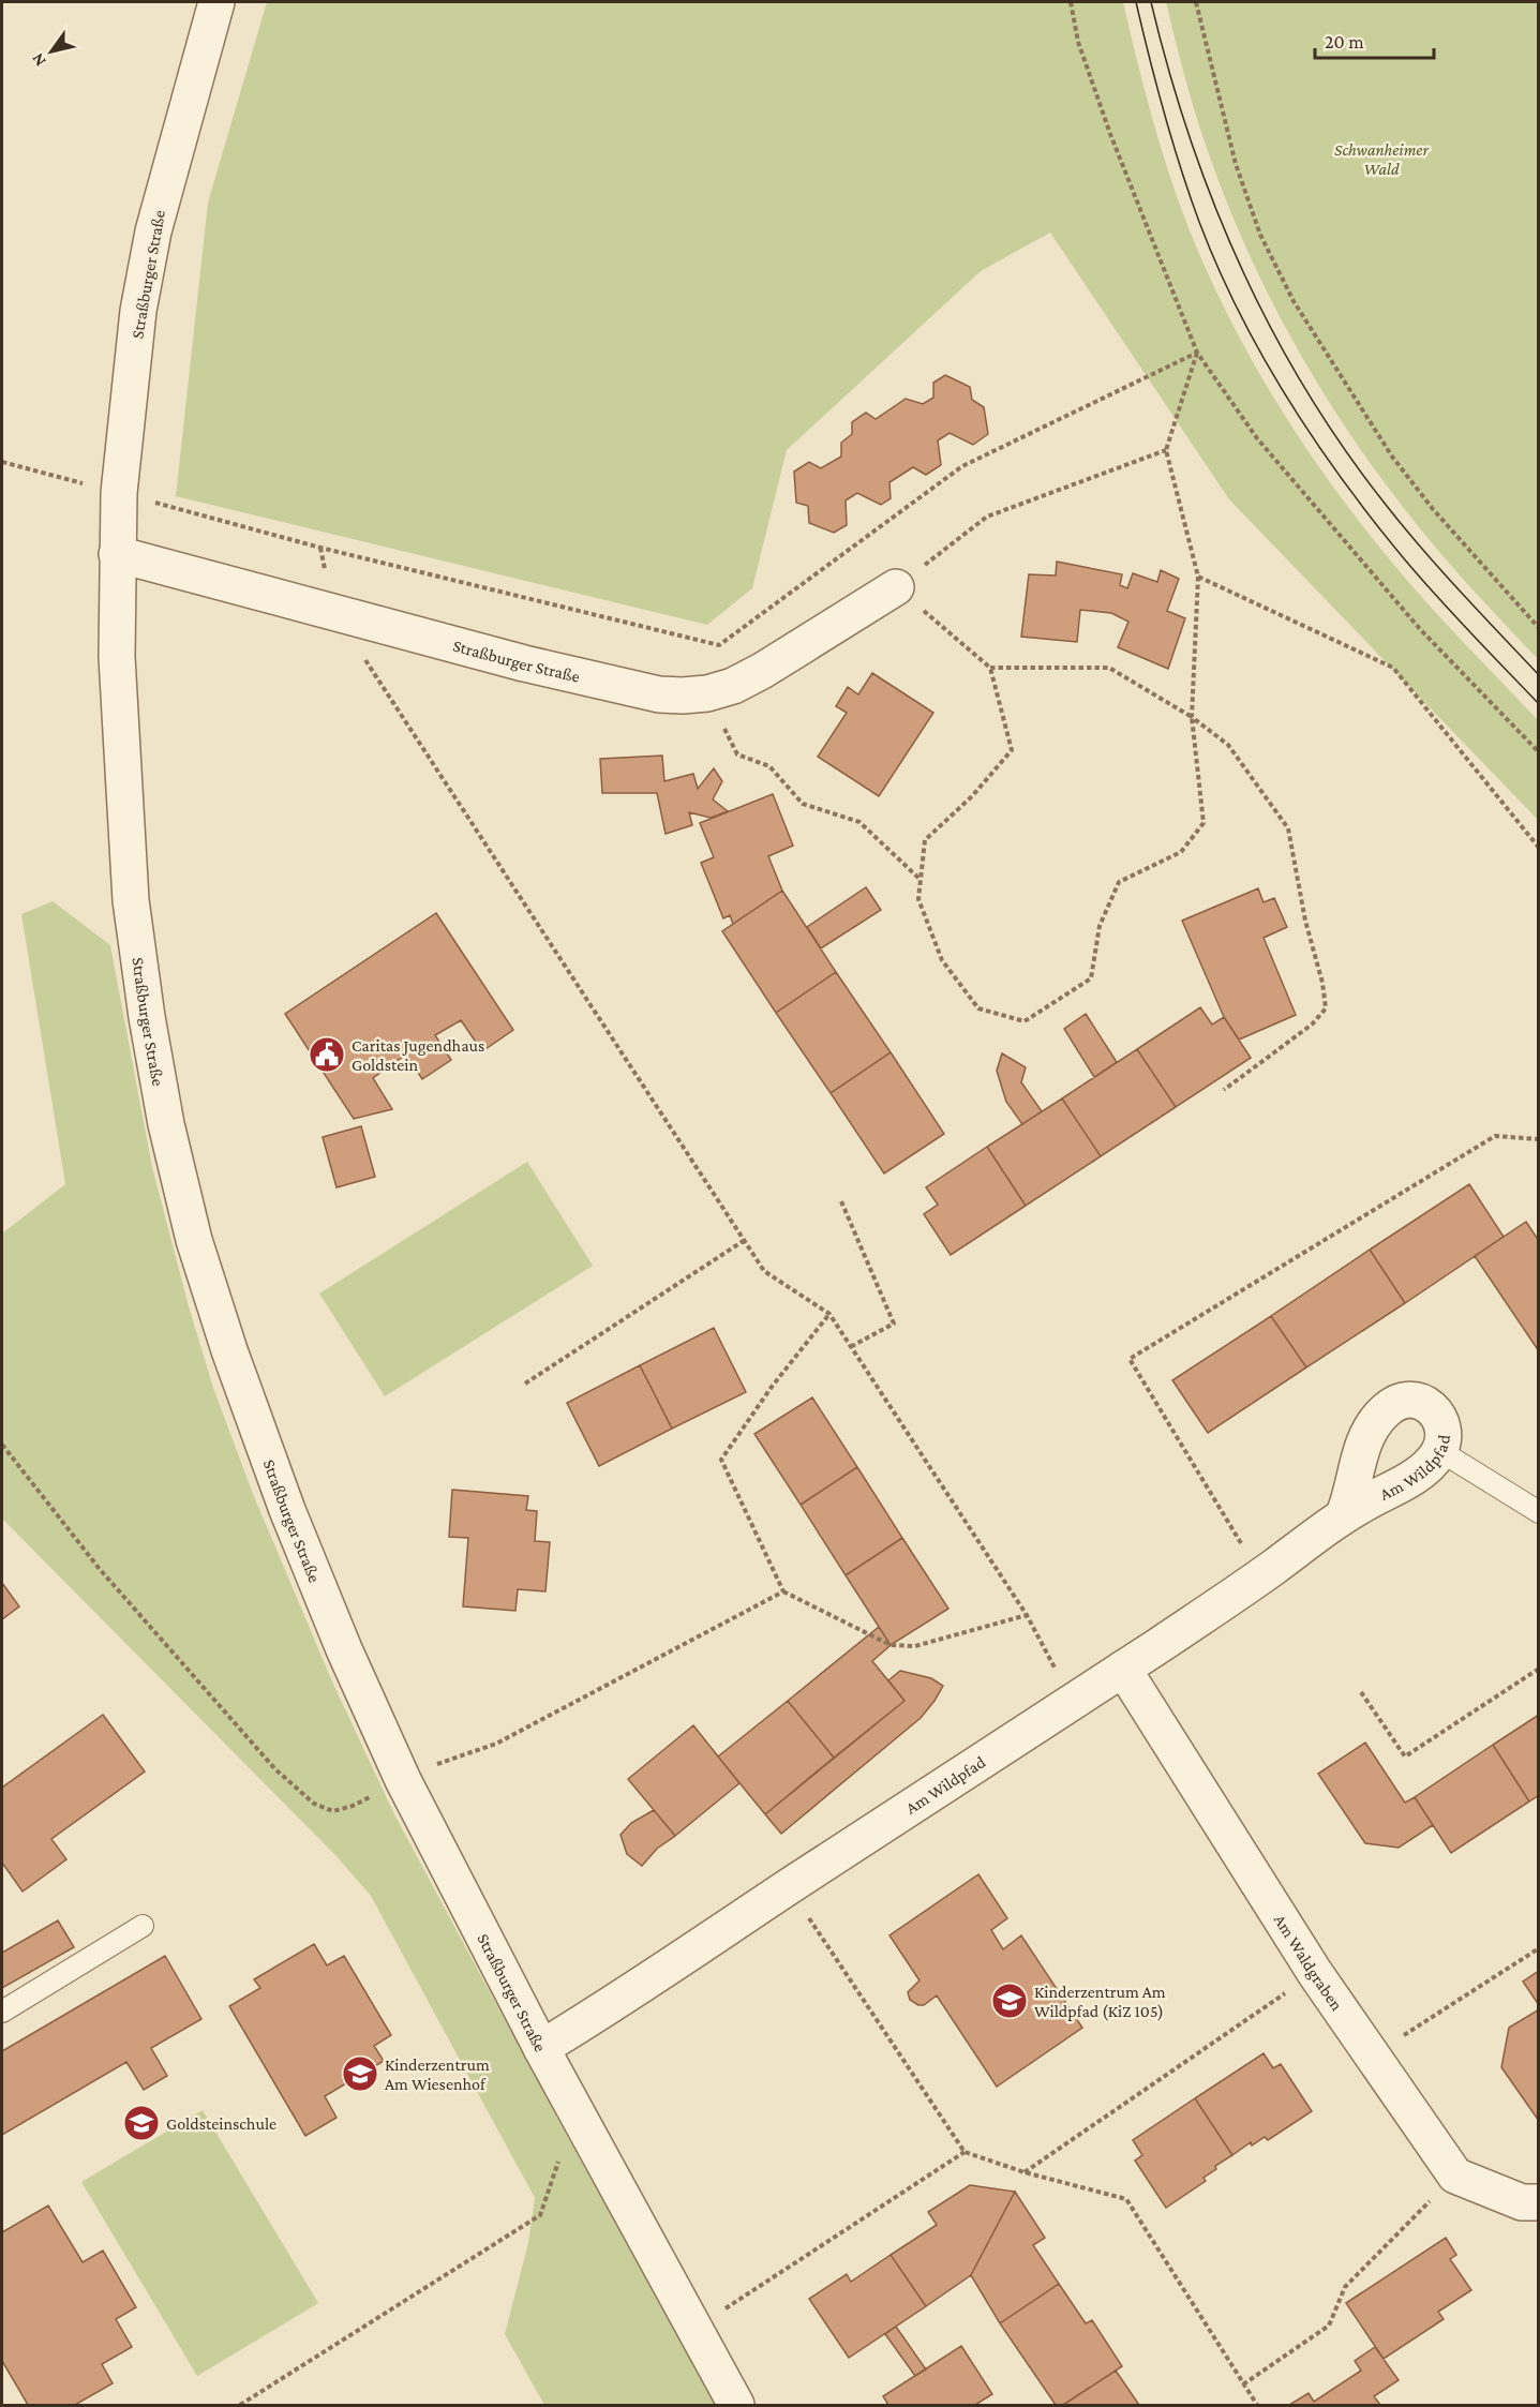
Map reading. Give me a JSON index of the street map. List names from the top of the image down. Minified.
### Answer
{"streets":{"street":["Straßburger Straße","Am Wildpfad","Am Waldgraben"]},"crossings":[["Straßburger Straße","Am Wildpfad"],["Am Wildpfad","Am Waldgraben"]],"parks":["Schwanheimer Wald"],"places":{"public building":["Caritas Jugendhaus Goldstein"],"school or university":["Kinderzentrum Am Wildpfad (KiZ 105)","Kinderzentrum Am Wiesenhof","Goldsteinschule"]},"scale_bar":"20 m","north":"bottom left"}
